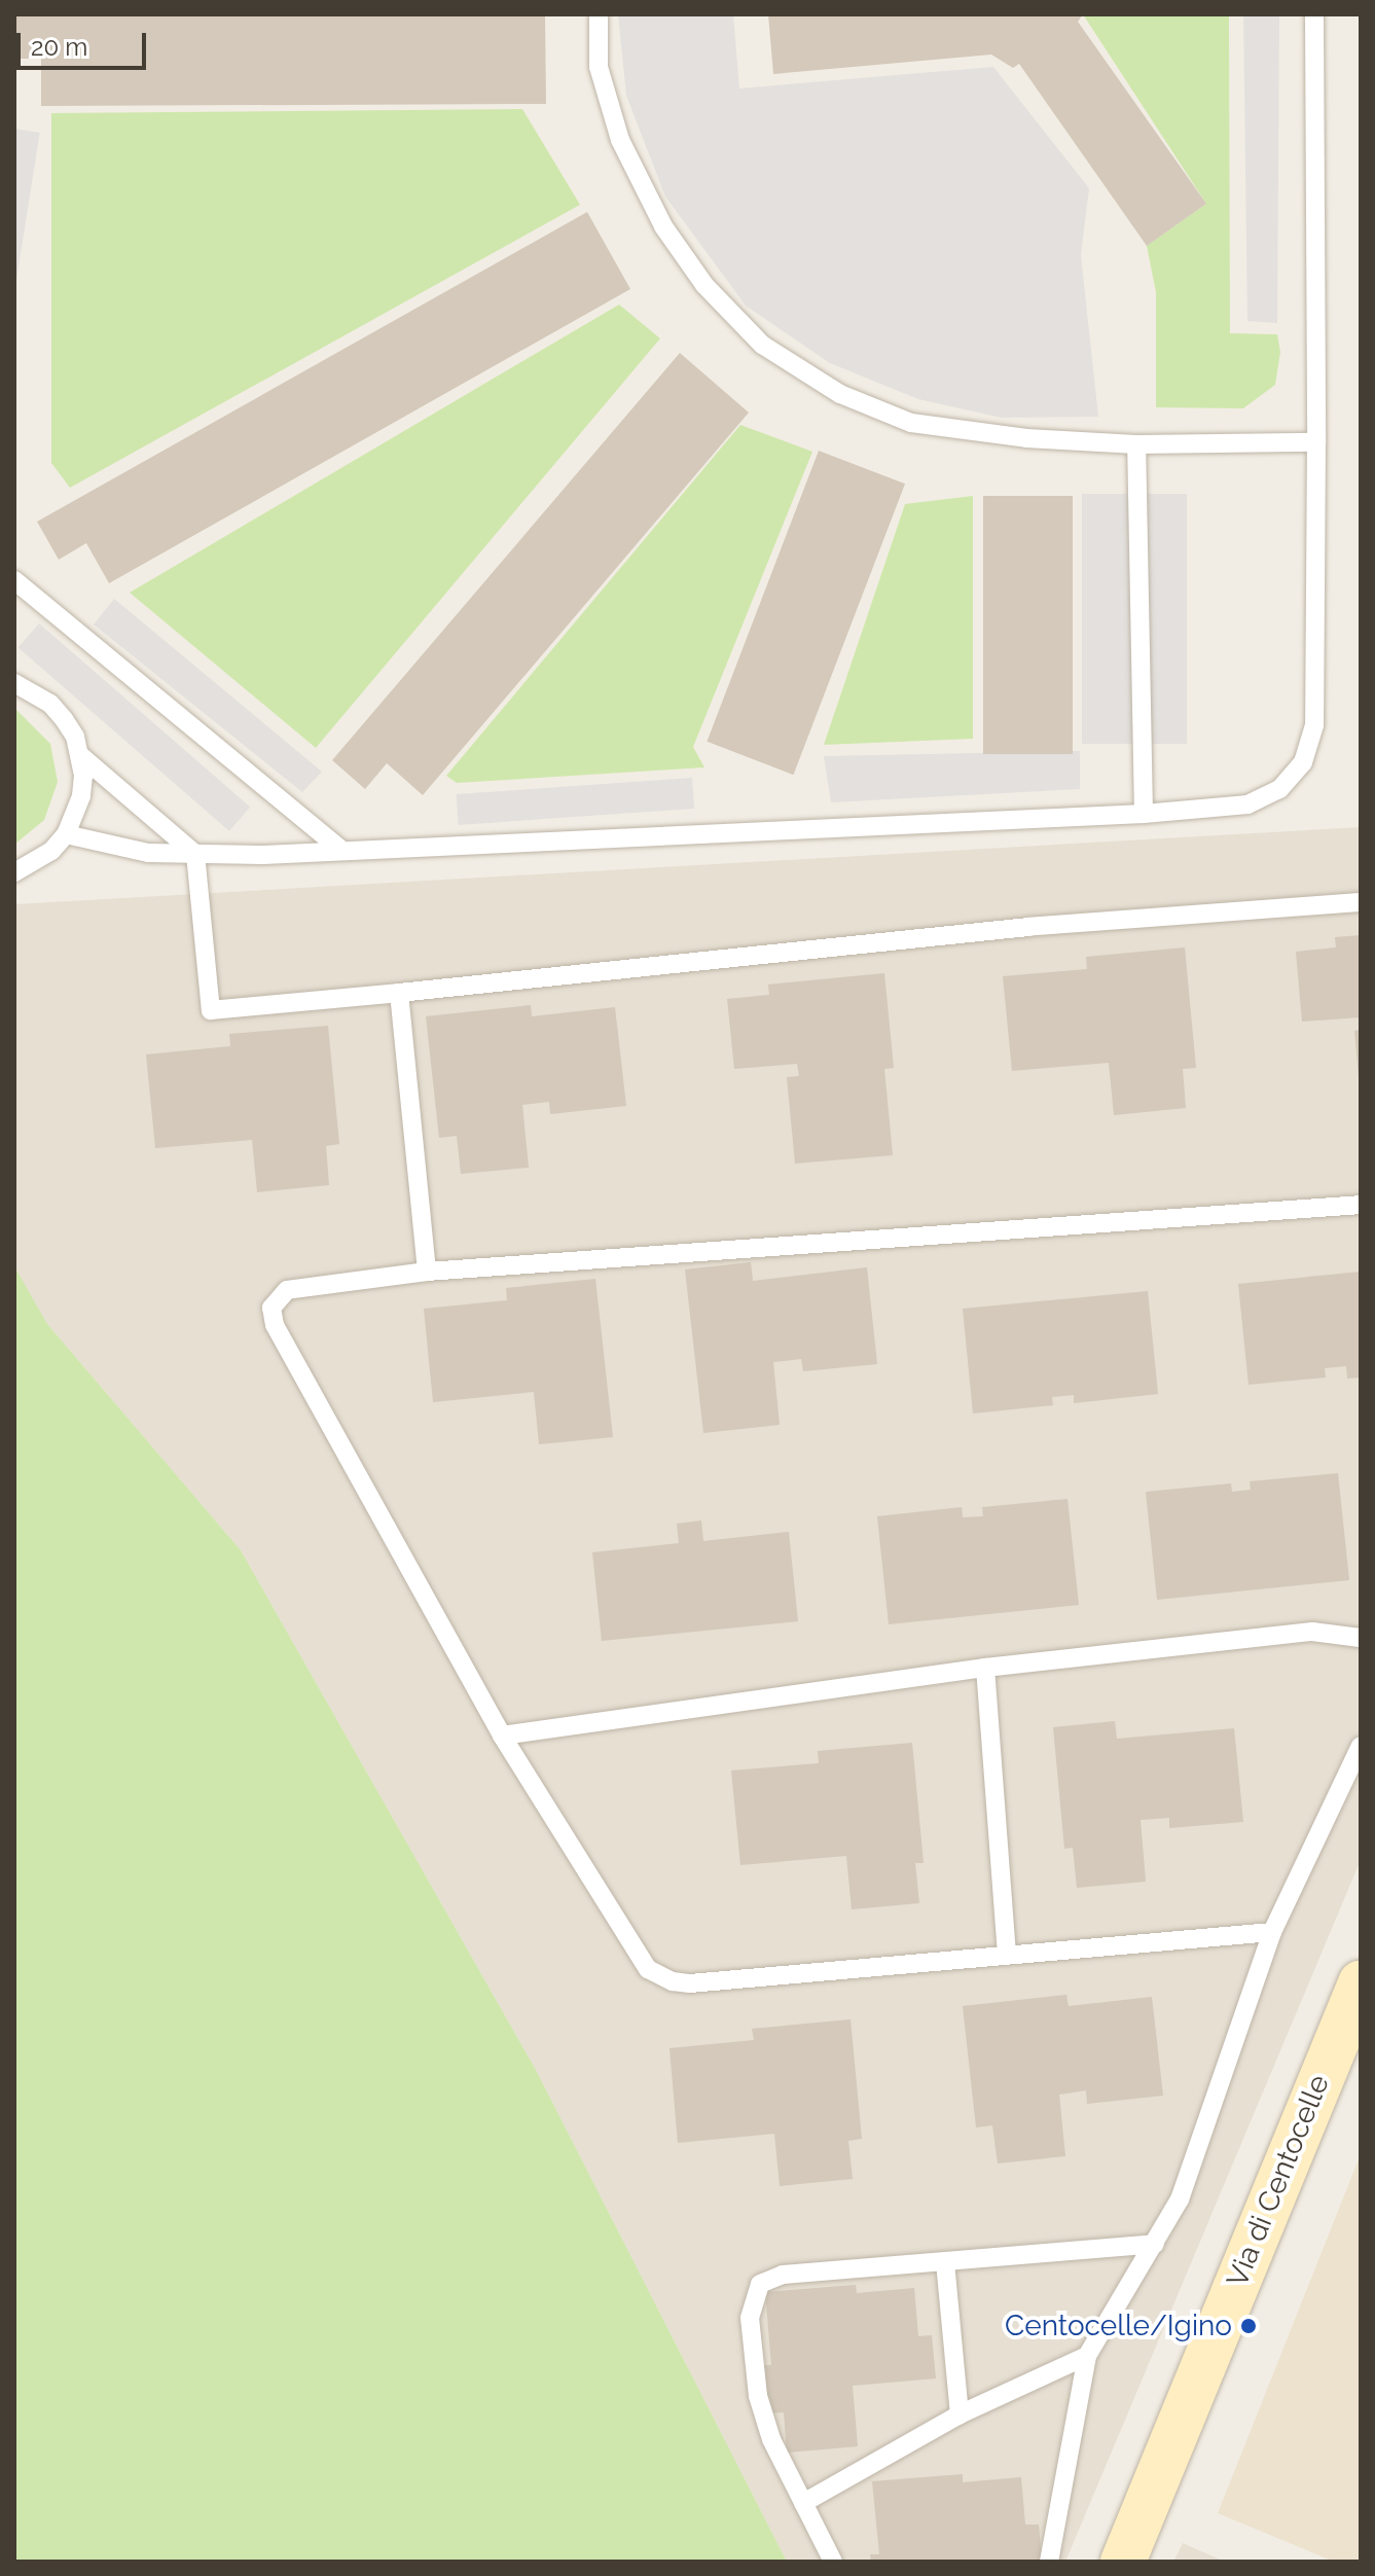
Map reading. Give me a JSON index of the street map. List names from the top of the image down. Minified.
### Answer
{"streets":{"street":["Via di Centocelle"]},"places":["Centocelle/Igino"],"scale_bar":"20 m"}
